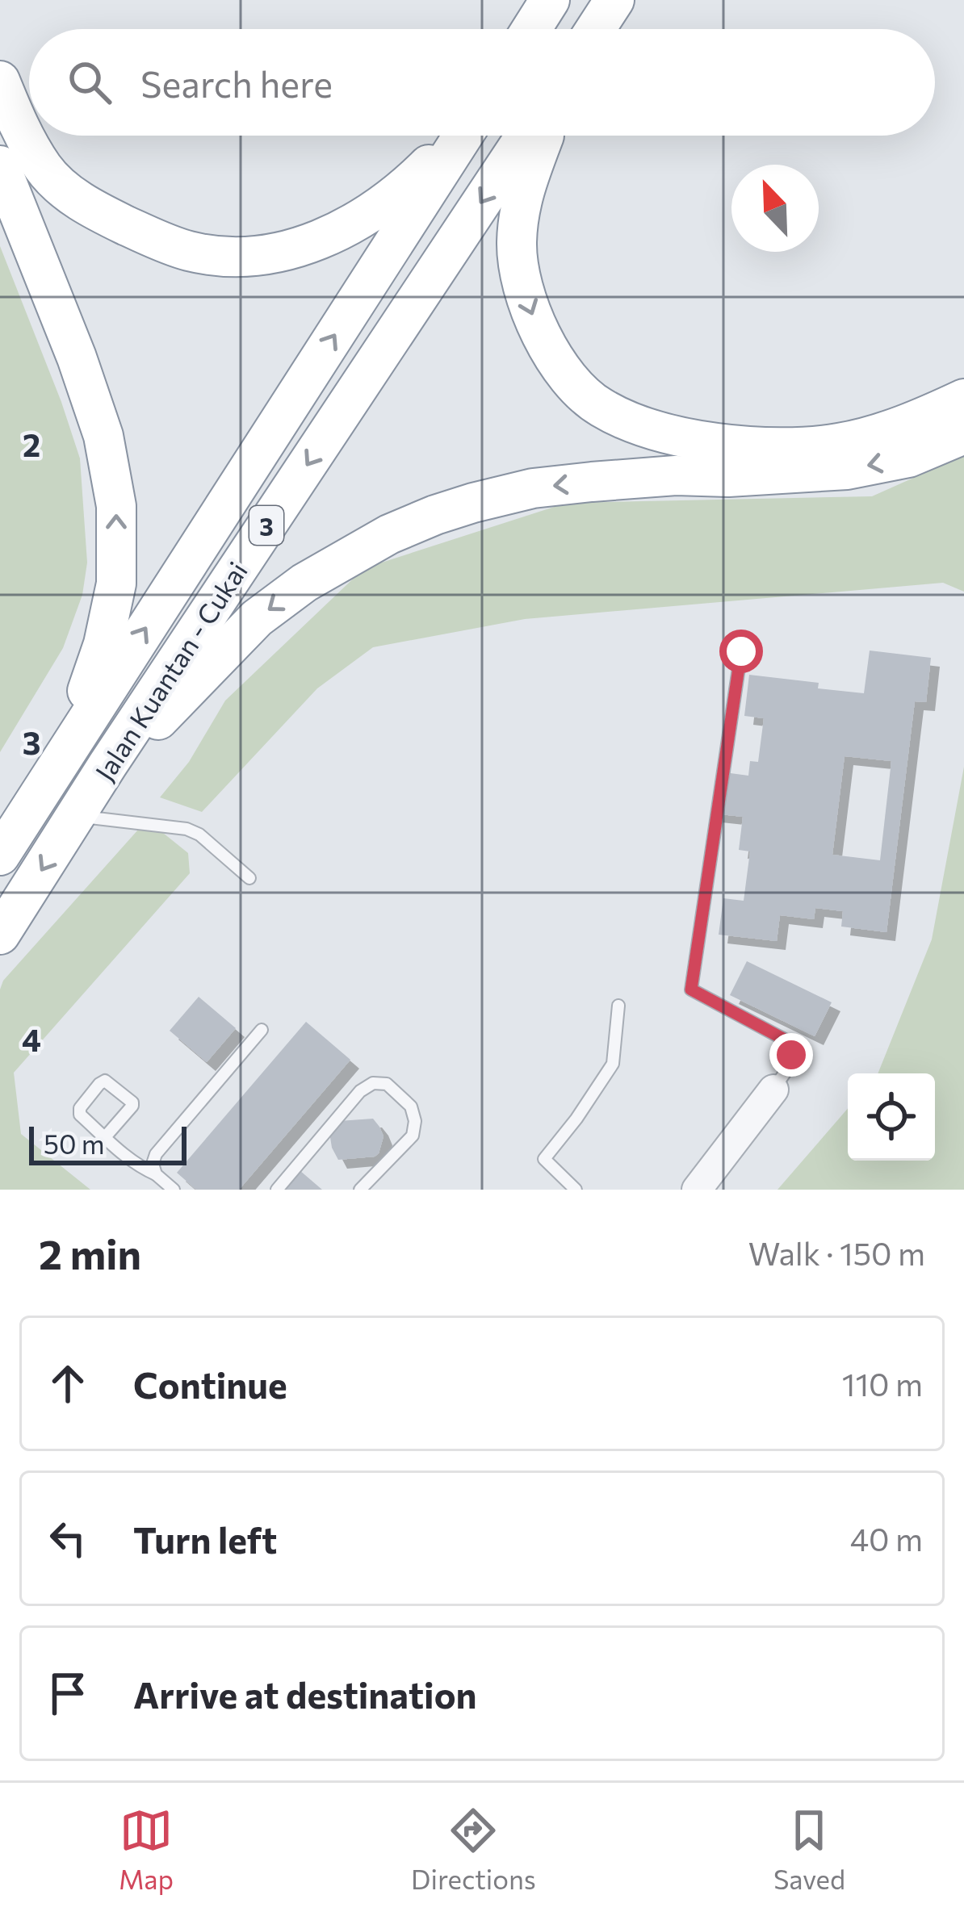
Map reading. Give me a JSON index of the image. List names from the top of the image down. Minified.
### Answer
{"streets":{"highway":["3","Jalan Kuantan - Cukai"]},"scale_bar":"50 m","north":"top left","page":{"search":"Search here","scale":"50 m","heading":["2 min","Walk · 150 m"],"list":[["Continue","110 m"],["Turn left","40 m"],"Arrive at destination"],"nav":["Map","Directions","Saved"]},"grid":{"rows":["2","3","4"]}}
